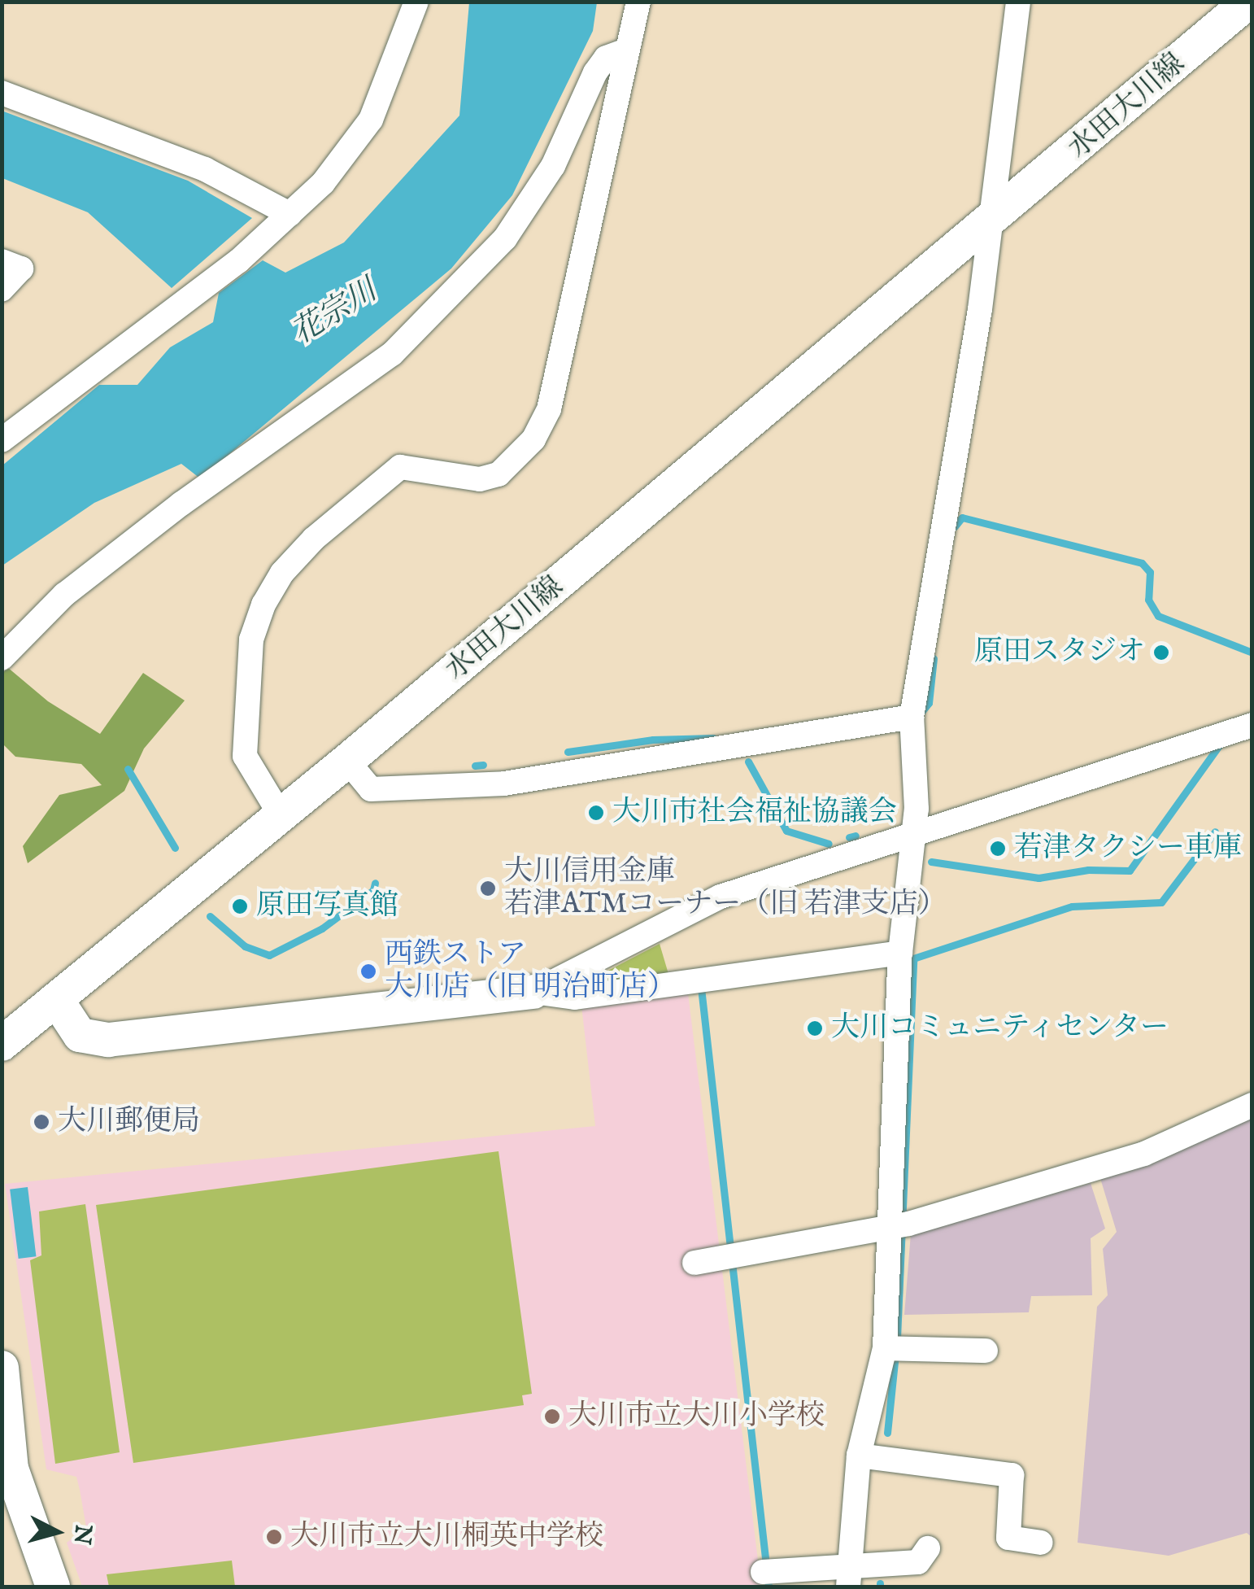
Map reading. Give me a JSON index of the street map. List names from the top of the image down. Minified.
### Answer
{"streets":{"main road":["水田大川線"]},"water":["花宗川"],"places":["原田スタジオ","大川市社会福祉協議会","若津タクシー車庫","大川信用金庫 若津ATMコーナー（旧 若津支店）","原田写真館","西鉄ストア 大川店（旧 明治町店）","大川コミュニティセンター","大川郵便局","大川市立大川小学校","大川市立大川桐英中学校"],"north":"right"}
